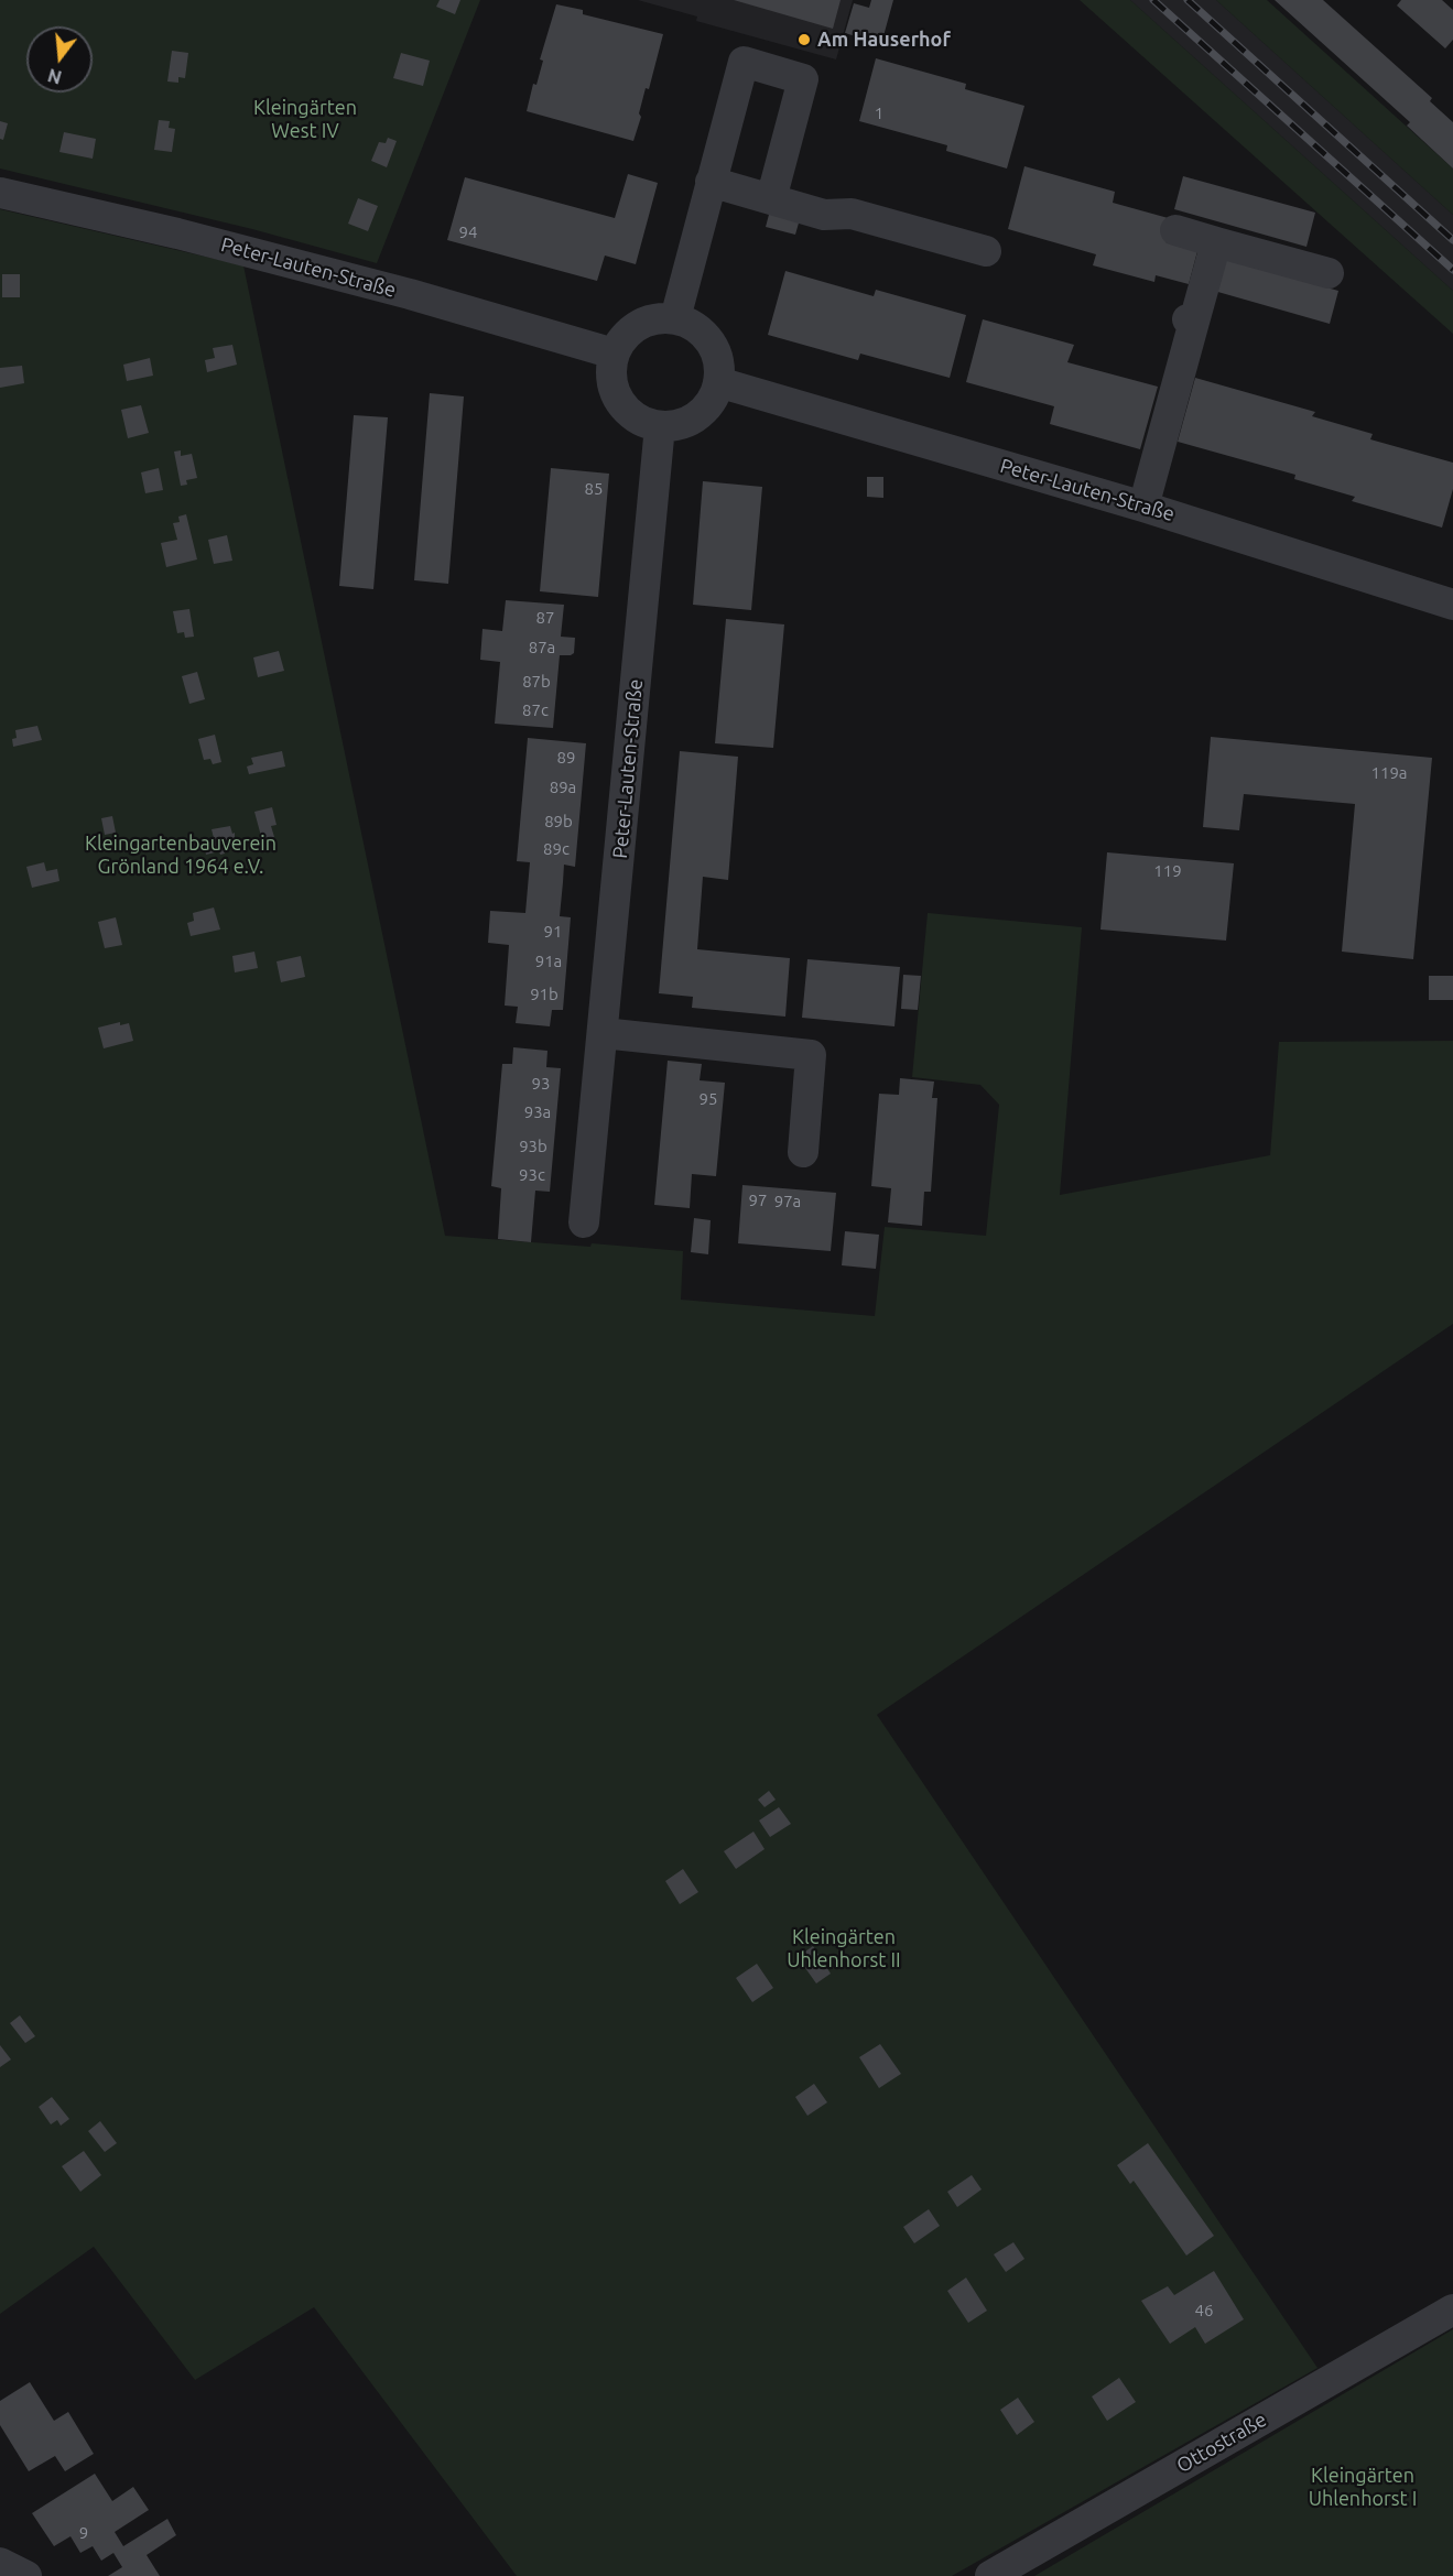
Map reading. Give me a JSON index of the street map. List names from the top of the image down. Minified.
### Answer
{"streets":{"street":["Peter-Lauten-Straße","Ottostraße"]},"parks":["Kleingärten West IV","Kleingartenbauverein Grönland 1964 e.V.","Kleingärten Uhlenhorst II","Kleingärten Uhlenhorst I"],"places":["Am Hauserhof"],"house_numbers":["1","94","85","87","87a","87b","87c","89","119a","89a","89b","89c","119","91","91a","91b","93","95","93a","93b","93c","97","97a","46","9"],"north":"bottom"}
